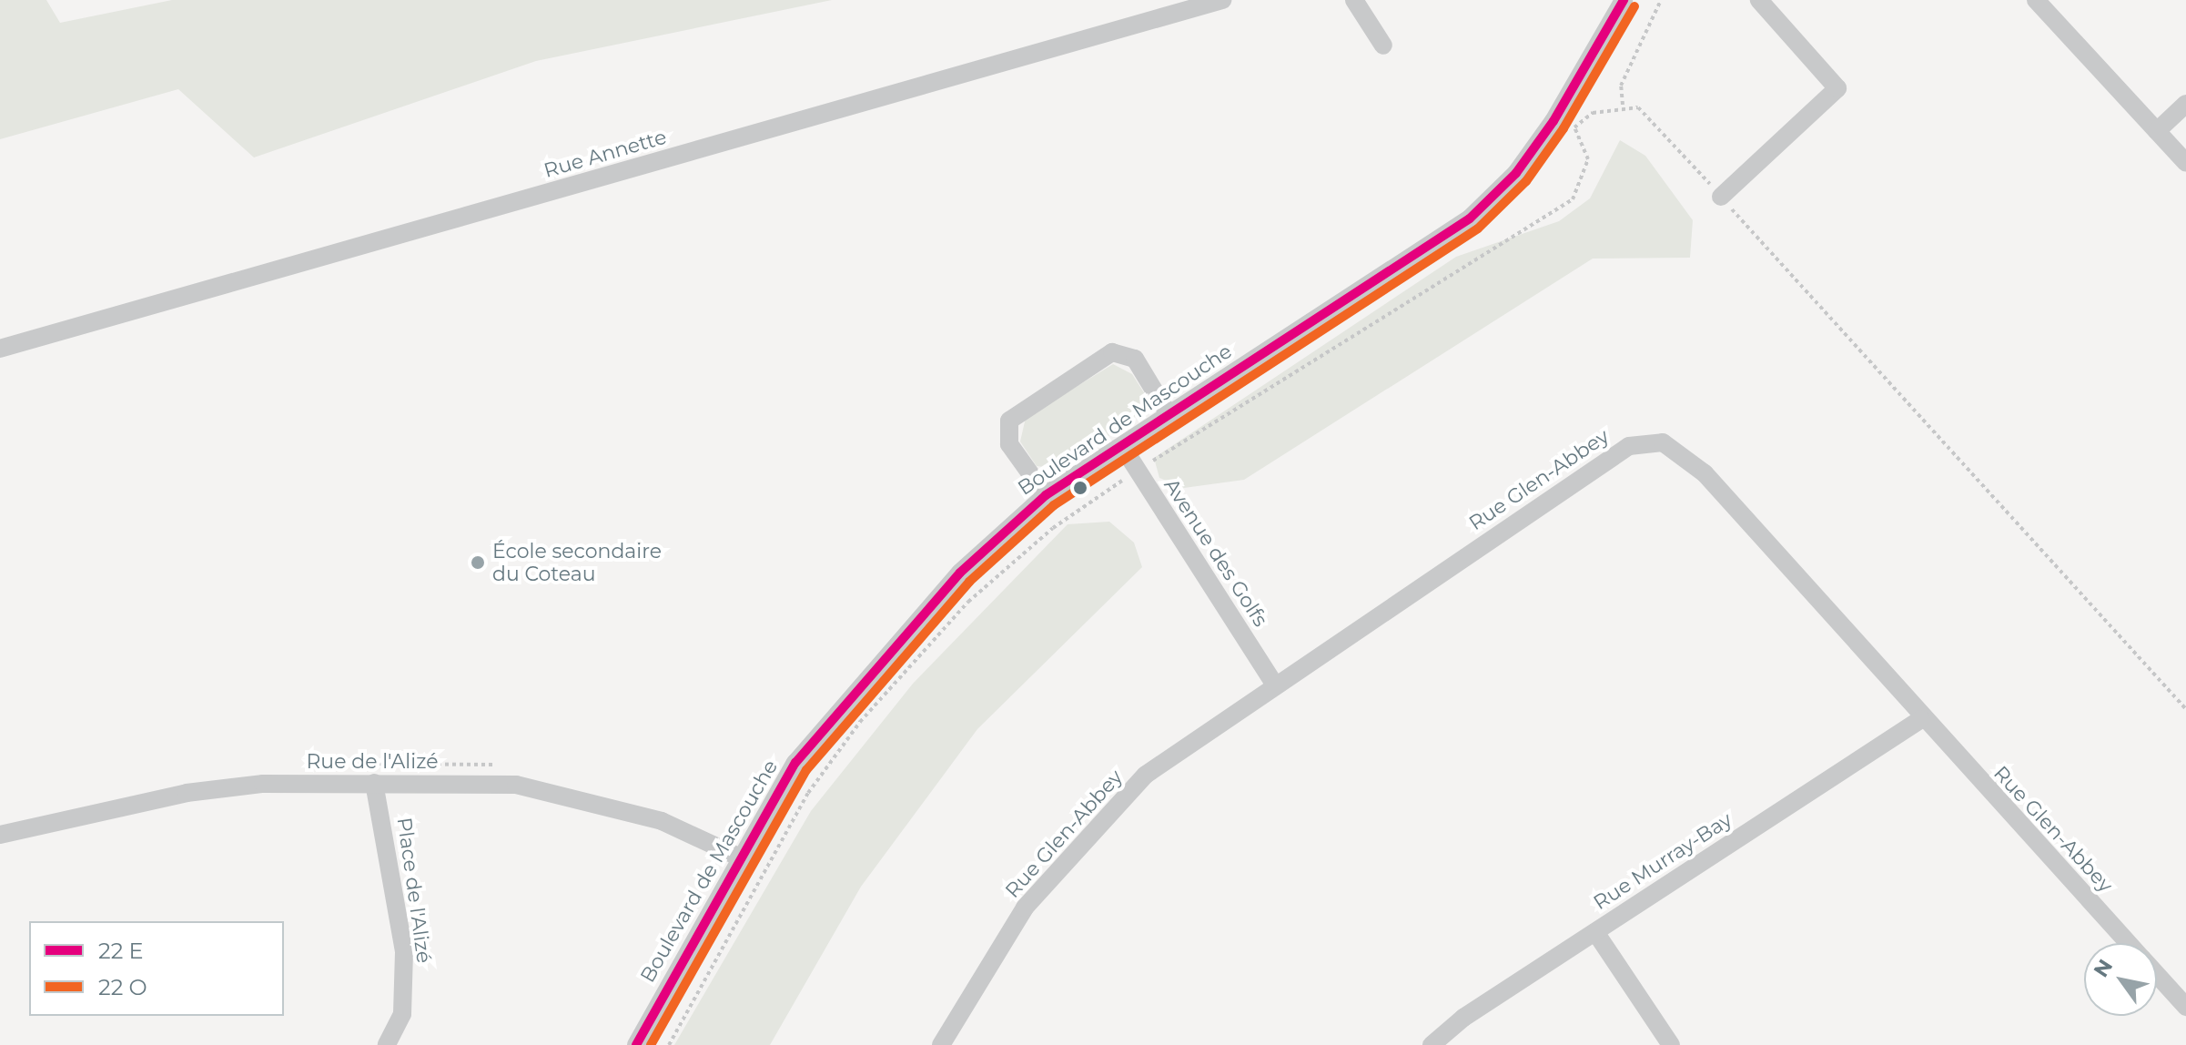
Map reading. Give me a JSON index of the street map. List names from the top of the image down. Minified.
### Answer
{"streets":{"street":["Rue Annette","Boulevard de Mascouche","Rue Glen-Abbey","Avenue des Golfs","Rue de l'Alizé","Rue Murray-Bay","Place de l'Alizé"]},"crossings":[["Boulevard de Mascouche","Avenue des Golfs"],["Boulevard de Mascouche","Rue de l'Alizé"],["Rue Glen-Abbey","Avenue des Golfs"],["Rue Glen-Abbey","Rue Murray-Bay"],["Rue de l'Alizé","Place de l'Alizé"]],"places":["École secondaire du Coteau"],"legend":["22 E","22 O"],"north":"top left"}
